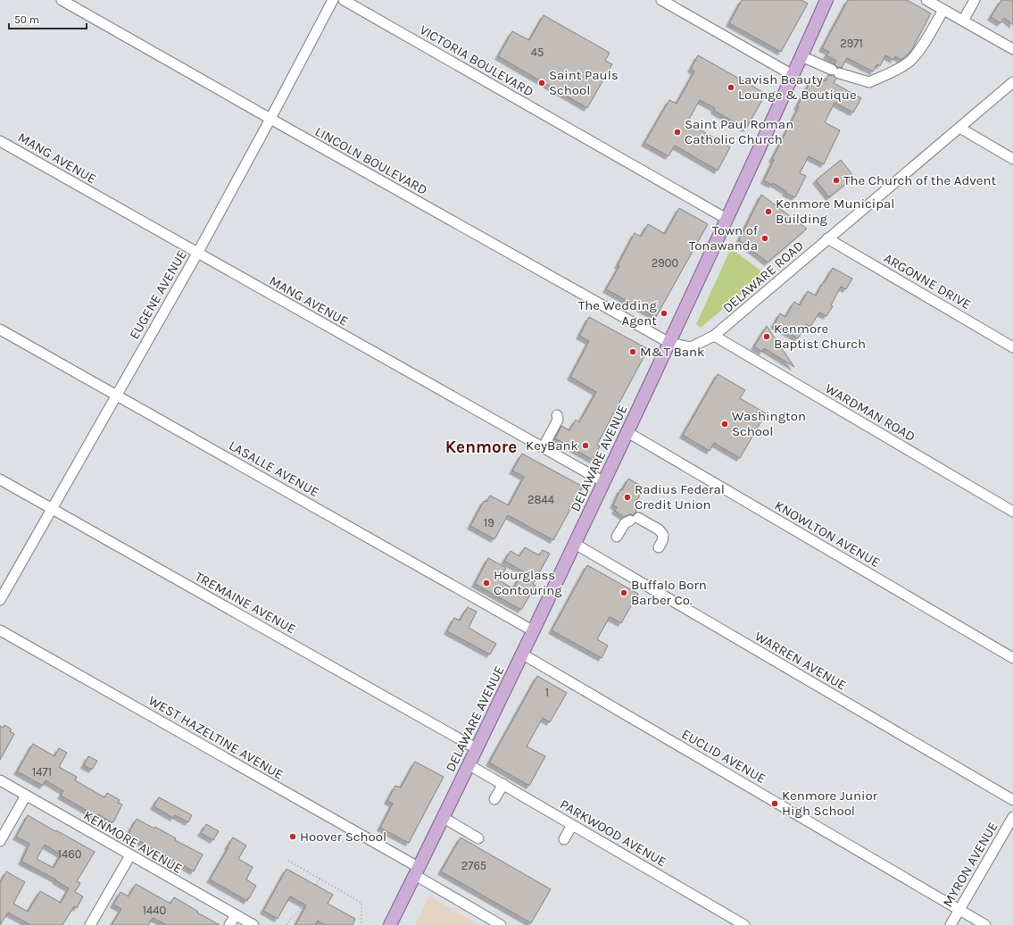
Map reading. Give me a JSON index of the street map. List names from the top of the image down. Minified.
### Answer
{"streets":{"main road":["DELAWARE AVENUE"],"street":["VICTORIA BOULEVARD","MANG AVENUE","LINCOLN BOULEVARD","DELAWARE ROAD","ARGONNE DRIVE","EUGENE AVENUE","WARDMAN ROAD","LASALLE AVENUE","KNOWLTON AVENUE","TREMAINE AVENUE","WARREN AVENUE","WEST HAZELTINE AVENUE","EUCLID AVENUE","PARKWOOD AVENUE","KENMORE AVENUE","MYRON AVENUE"]},"crossings":[["VICTORIA BOULEVARD","DELAWARE AVENUE"],["MANG AVENUE","EUGENE AVENUE"],["MANG AVENUE","DELAWARE AVENUE"],["LINCOLN BOULEVARD","DELAWARE ROAD"],["LINCOLN BOULEVARD","EUGENE AVENUE"],["LINCOLN BOULEVARD","DELAWARE AVENUE"],["DELAWARE ROAD","ARGONNE DRIVE"],["DELAWARE ROAD","WARDMAN ROAD"],["DELAWARE ROAD","DELAWARE AVENUE"],["EUGENE AVENUE","LASALLE AVENUE"],["EUGENE AVENUE","TREMAINE AVENUE"],["DELAWARE AVENUE","LASALLE AVENUE"],["DELAWARE AVENUE","KNOWLTON AVENUE"],["DELAWARE AVENUE","TREMAINE AVENUE"],["DELAWARE AVENUE","WARREN AVENUE"],["DELAWARE AVENUE","WEST HAZELTINE AVENUE"],["DELAWARE AVENUE","EUCLID AVENUE"],["DELAWARE AVENUE","PARKWOOD AVENUE"],["EUCLID AVENUE","MYRON AVENUE"]],"districts":["Kenmore"],"places":["Saint Pauls School","Lavish Beauty Lounge & Boutique","Saint Paul Roman Catholic Church","The Church of the Advent","Kenmore Municipal Building","Town of Tonawanda","The Wedding Agent","Kenmore Baptist Church","M&T Bank","Washington School","KeyBank","Radius Federal Credit Union","Hourglass Contouring","Buffalo Born Barber Co.","Kenmore Junior High School","Hoover School"],"house_numbers":["2971","45","2900","2844","19","1","1471","1460","2765","1440"],"scale_bar":"50 m"}
